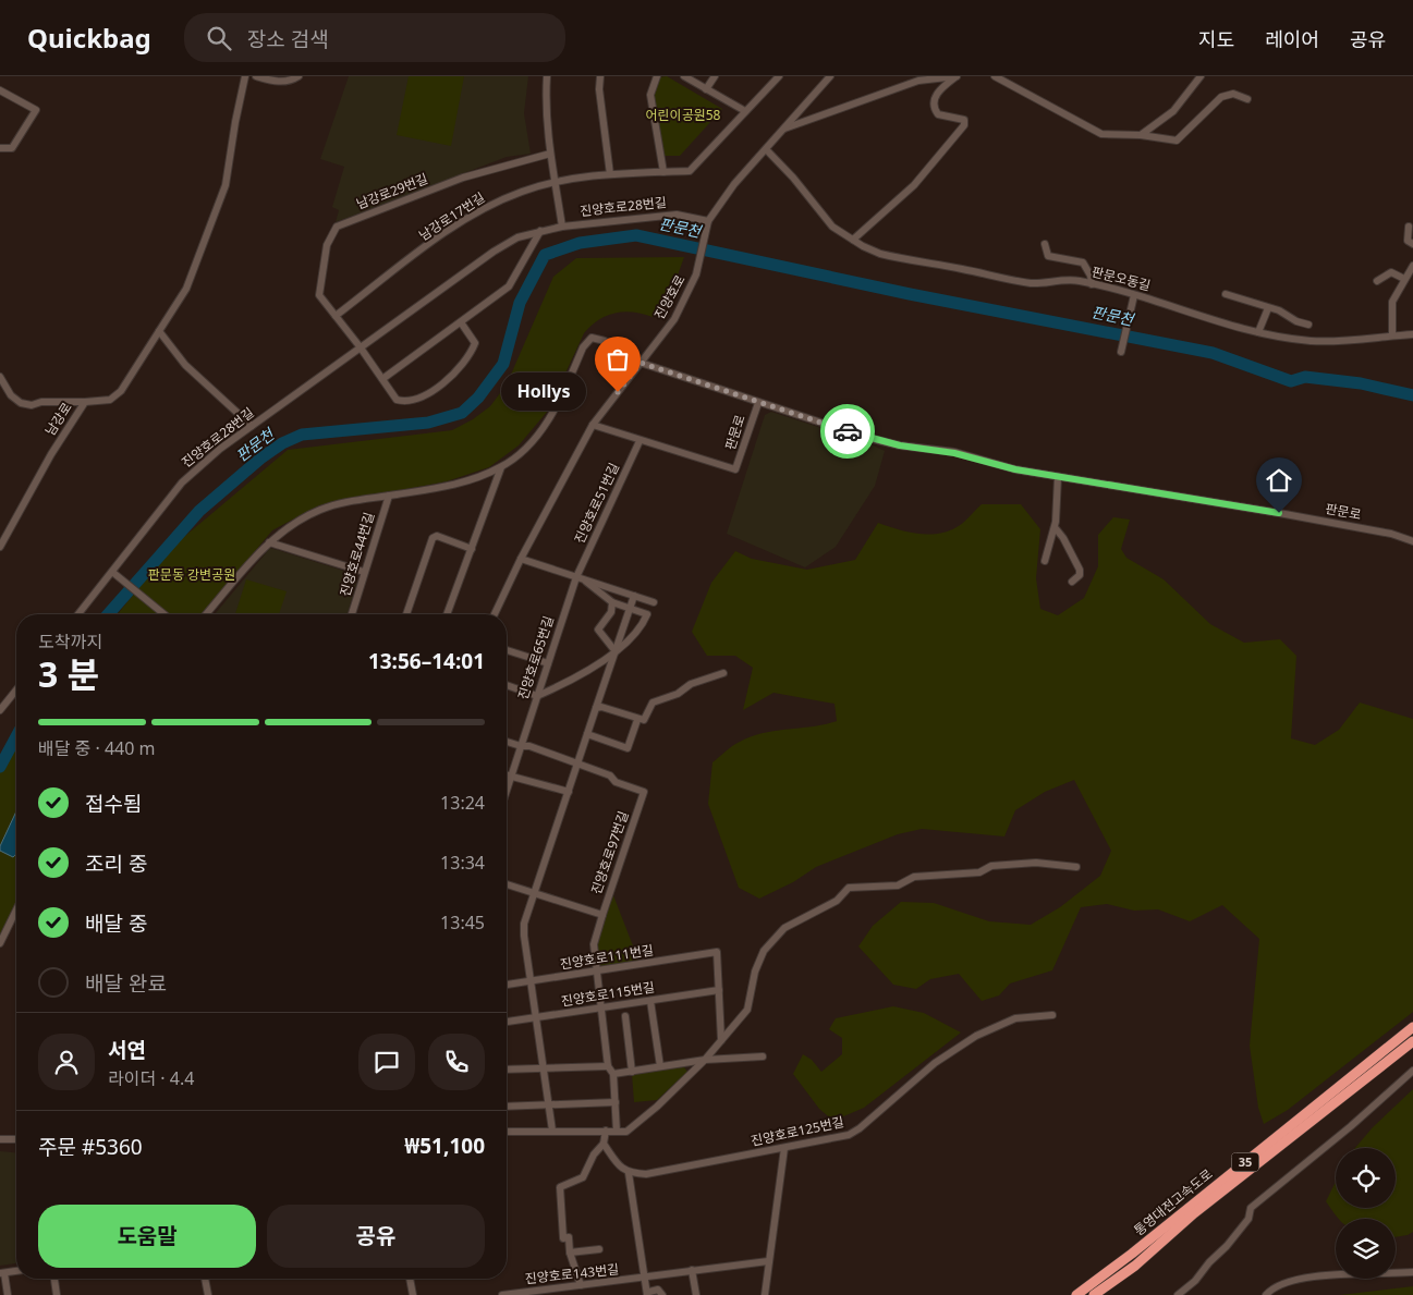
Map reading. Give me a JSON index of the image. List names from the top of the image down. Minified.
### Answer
{"streets":{"highway":["35","통영대전고속도로"],"street":["남강로29번길","진양호로28번길","남강로17번길","판문오동길","진양호로","남강로","판문로","진양호로51번길","진양호로44번길","진양호로65번길","진양호로97번길","진양호로111번길","진양호로115번길","진양호로125번길","진양호로143번길"]},"crossings":[["남강로29번길","진양호로28번길"],["남강로29번길","남강로17번길"],["진양호로28번길","진양호로"],["판문오동길","진양호로"],["진양호로","판문로"],["진양호로","진양호로44번길"],["판문로","진양호로51번길"],["판문로","진양호로44번길"],["진양호로51번길","진양호로65번길"],["진양호로111번길","진양호로115번길"]],"water":["판문천"],"parks":["어린이공원58","판문동 강변공원"],"places":["Hollys"],"page":{"header":"Quickbag","search":"장소 검색","nav":["지도","레이어","공유"],"bubble":"Hollys","heading":["3 분","도착까지","13:56–14:01"],"panel":["서연","라이더 · 4.4","주문 #5360","₩51,100"],"bar":"배달 중 · 440 m","list":[["접수됨","13:24"],["조리 중","13:34"],["배달 중","13:45"],"배달 완료"],"buttons":["도움말","공유"]}}
